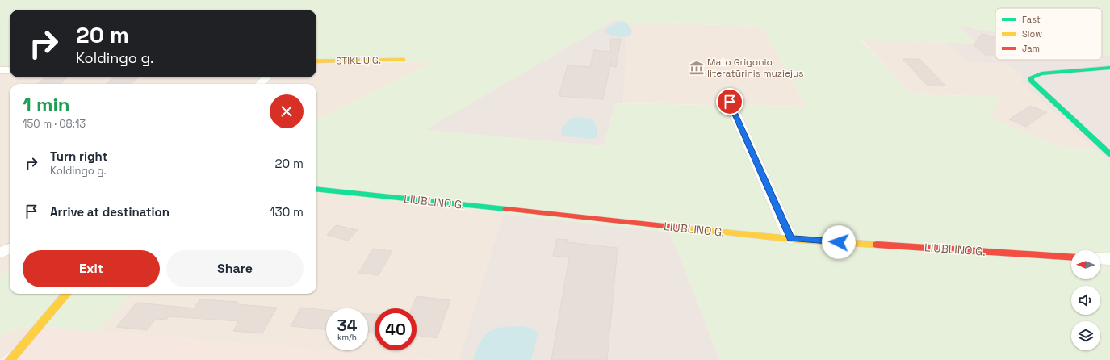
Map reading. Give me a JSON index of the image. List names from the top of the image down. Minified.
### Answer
{"streets":{"street":["STIKLIŲ G.","LIUBLINO G."]},"places":{"museum":["Mato Grigonio literatūrinis muziejus"]},"legend":["Fast","Slow","Jam"],"north":"left","page":{"turn":["20 m","Koldingo g."],"heading":["1 min","150 m · 08:13"],"list":[{"name":"Turn right","note":"Koldingo g.","value":"20 m"},{"name":"Arrive at destination","value":"130 m"}],"buttons":["Exit","Share"],"speed":"34 km/h","limit":"40"}}
